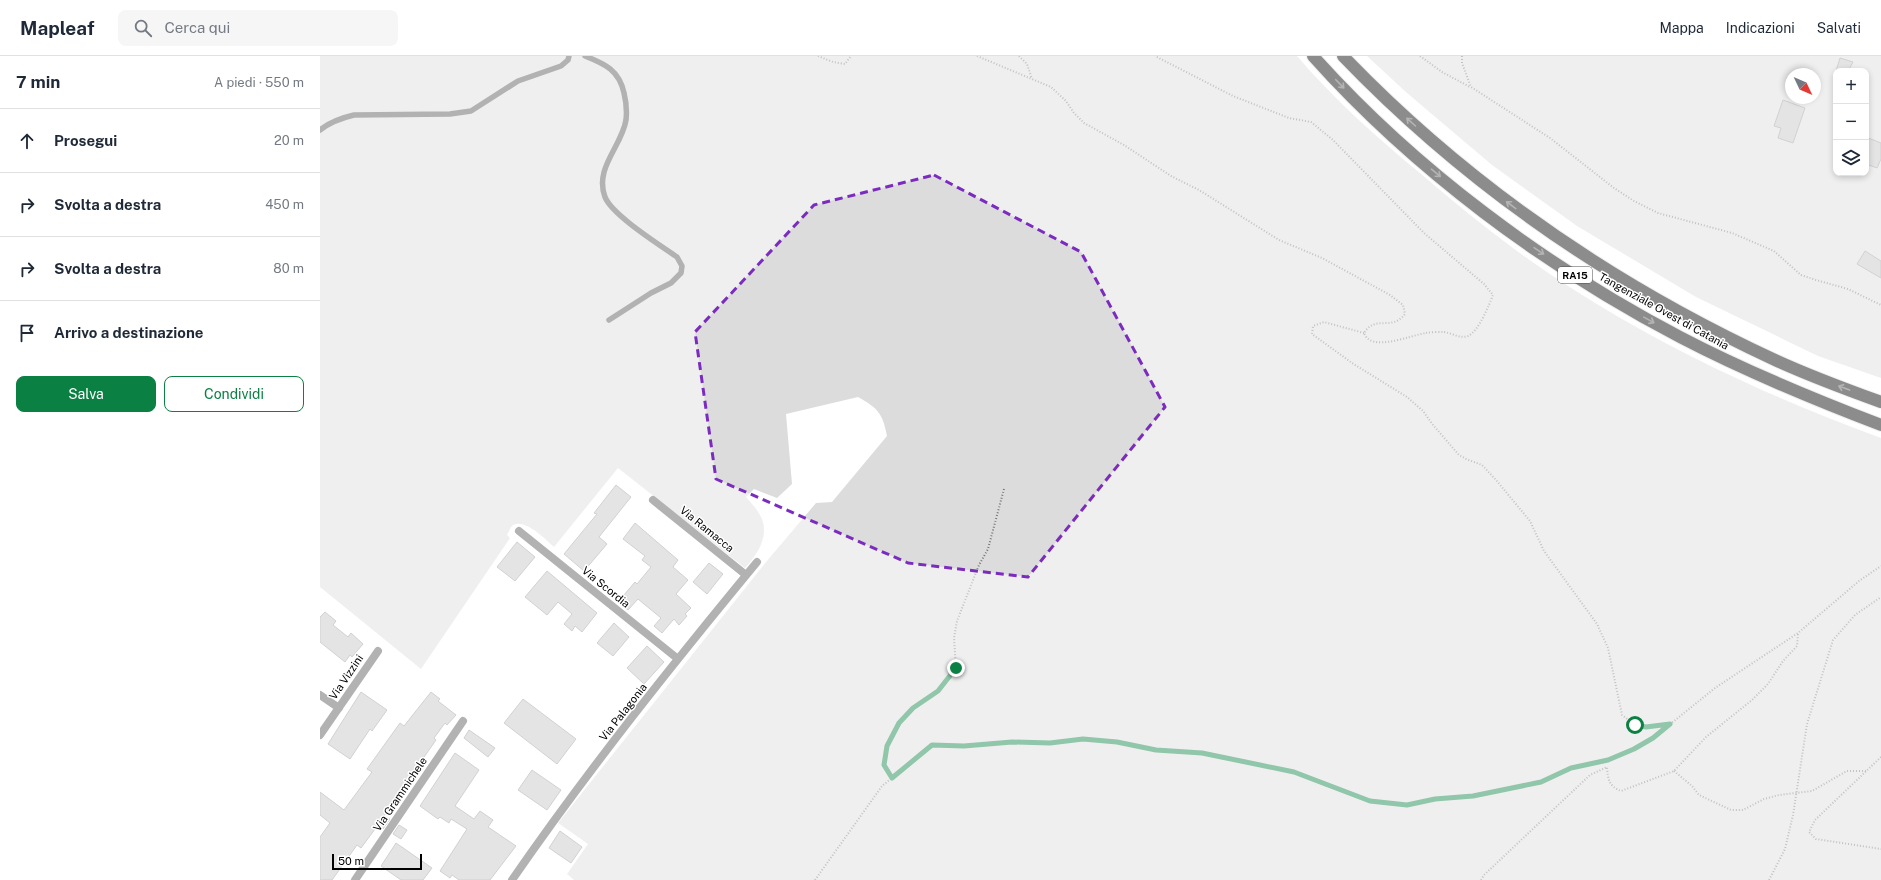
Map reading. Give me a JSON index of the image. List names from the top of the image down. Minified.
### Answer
{"streets":{"highway":["RA15","Tangenziale Ovest di Catania"],"street":["Via Ramacca","Via Scordia","Via Vizzini","Via Palagonia","Via Grammichele"]},"crossings":[["Via Ramacca","Via Palagonia"],["Via Scordia","Via Palagonia"]],"scale_bar":"50 m","north":"bottom right","page":{"header":"Mapleaf","search":"Cerca qui","nav":["Mappa","Indicazioni","Salvati"],"heading":["7 min","A piedi · 550 m"],"map_buttons":["+","−"],"list":[["Prosegui","20 m"],["Svolta a destra","450 m"],["Svolta a destra","80 m"],"Arrivo a destinazione"],"buttons":["Salva","Condividi"],"scale":"50 m"}}
